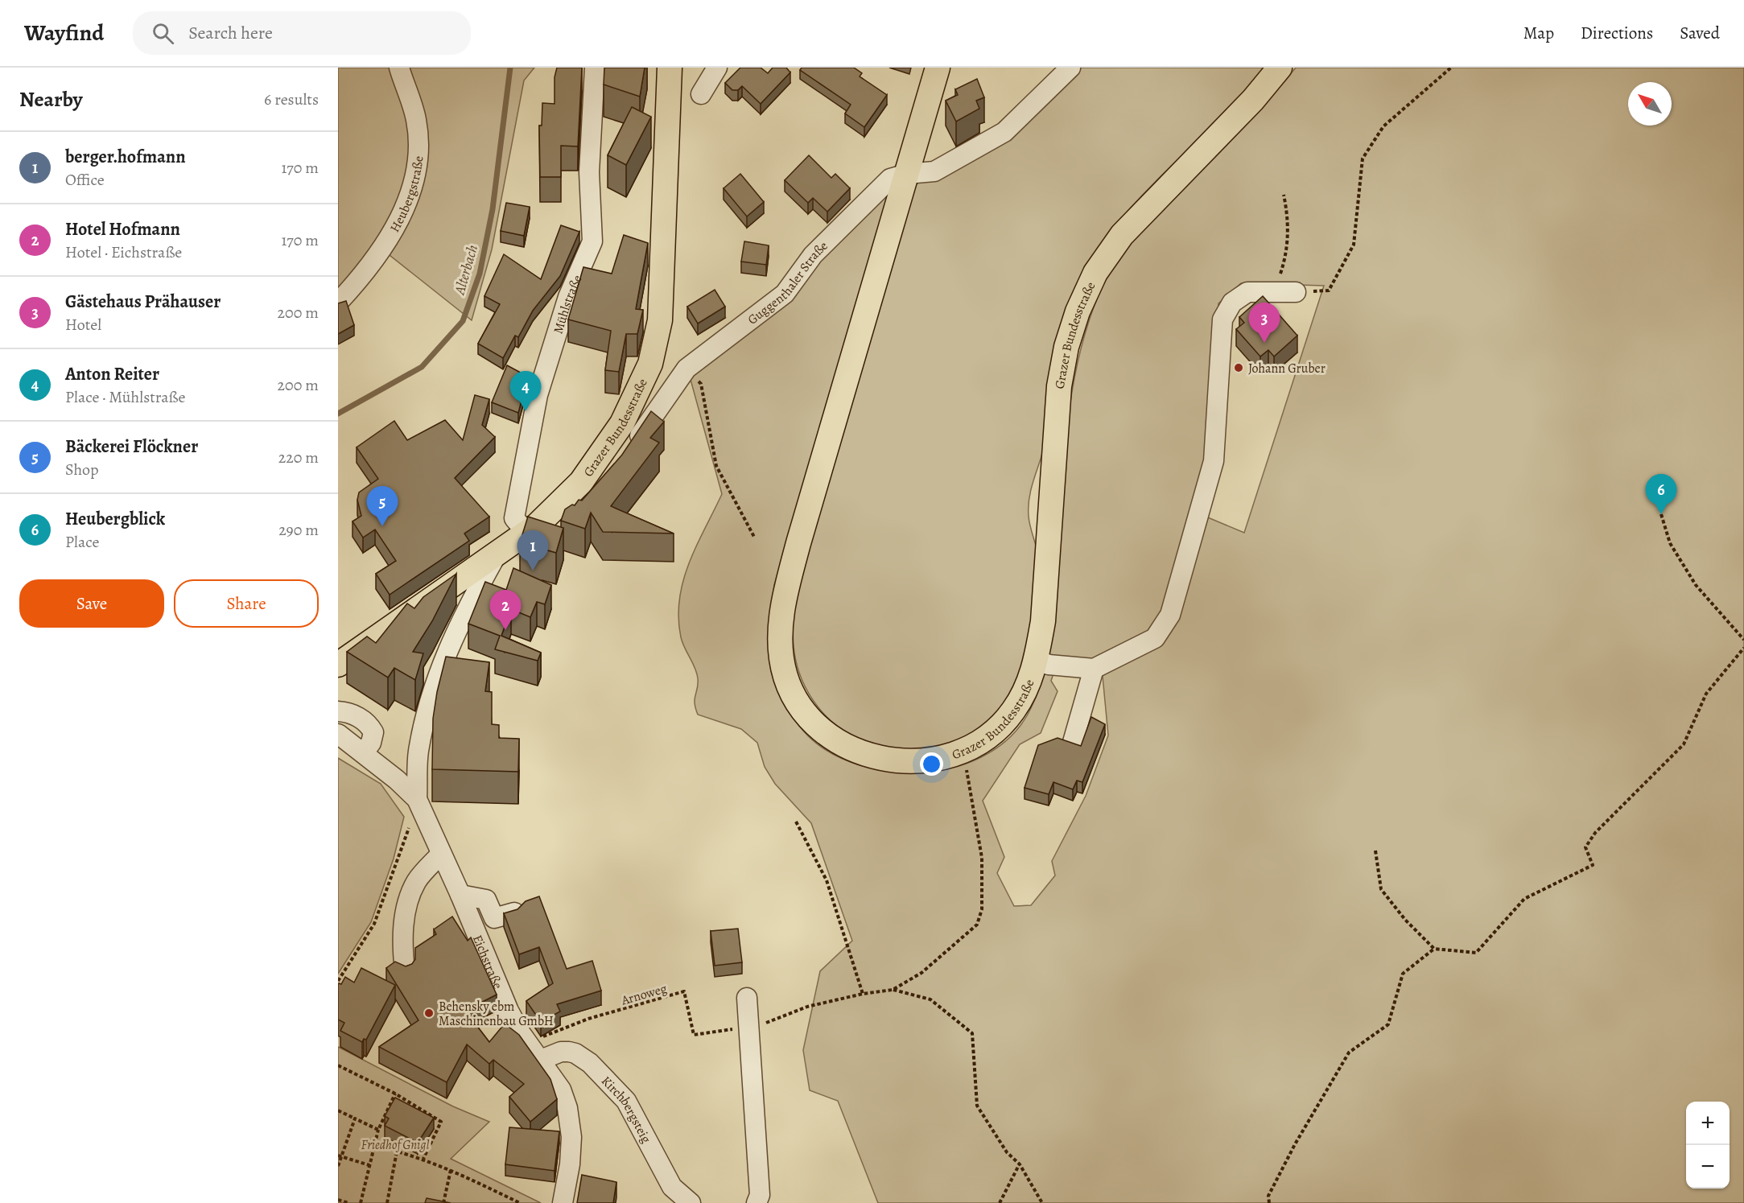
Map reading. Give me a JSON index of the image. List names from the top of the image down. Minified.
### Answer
{"streets":{"main road":["Grazer Bundesstraße"],"street":["Heubergstraße","Guggenthaler Straße","Mühlstraße","Eichstraße","Kirchbergsteig"],"path":["Arnoweg"]},"crossings":[["Guggenthaler Straße","Grazer Bundesstraße"],["Mühlstraße","Grazer Bundesstraße"],["Grazer Bundesstraße","Eichstraße"],["Eichstraße","Kirchbergsteig"]],"water":["Alterbach"],"parks":["Friedhof Gnigl"],"places":["Johann Gruber","Behensky ebm Maschinenbau GmbH"],"north":"top left","page":{"header":"Wayfind","search":"Search here","nav":["Map","Directions","Saved"],"heading":["Nearby","6 results"],"list":[{"mark":"1","name":"berger.hofmann","note":"Office","value":"170 m"},{"mark":"2","name":"Hotel Hofmann","note":"Hotel · Eichstraße","value":"170 m"},{"mark":"3","name":"Gästehaus Prähauser","note":"Hotel","value":"200 m"},{"mark":"4","name":"Anton Reiter","note":"Place · Mühlstraße","value":"200 m"},{"mark":"5","name":"Bäckerei Flöckner","note":"Shop","value":"220 m"},{"mark":"6","name":"Heubergblick","note":"Place","value":"290 m"}],"pins":["3","4","6","5","1","2"],"buttons":["Save","Share"],"map_buttons":["+","−"]}}
